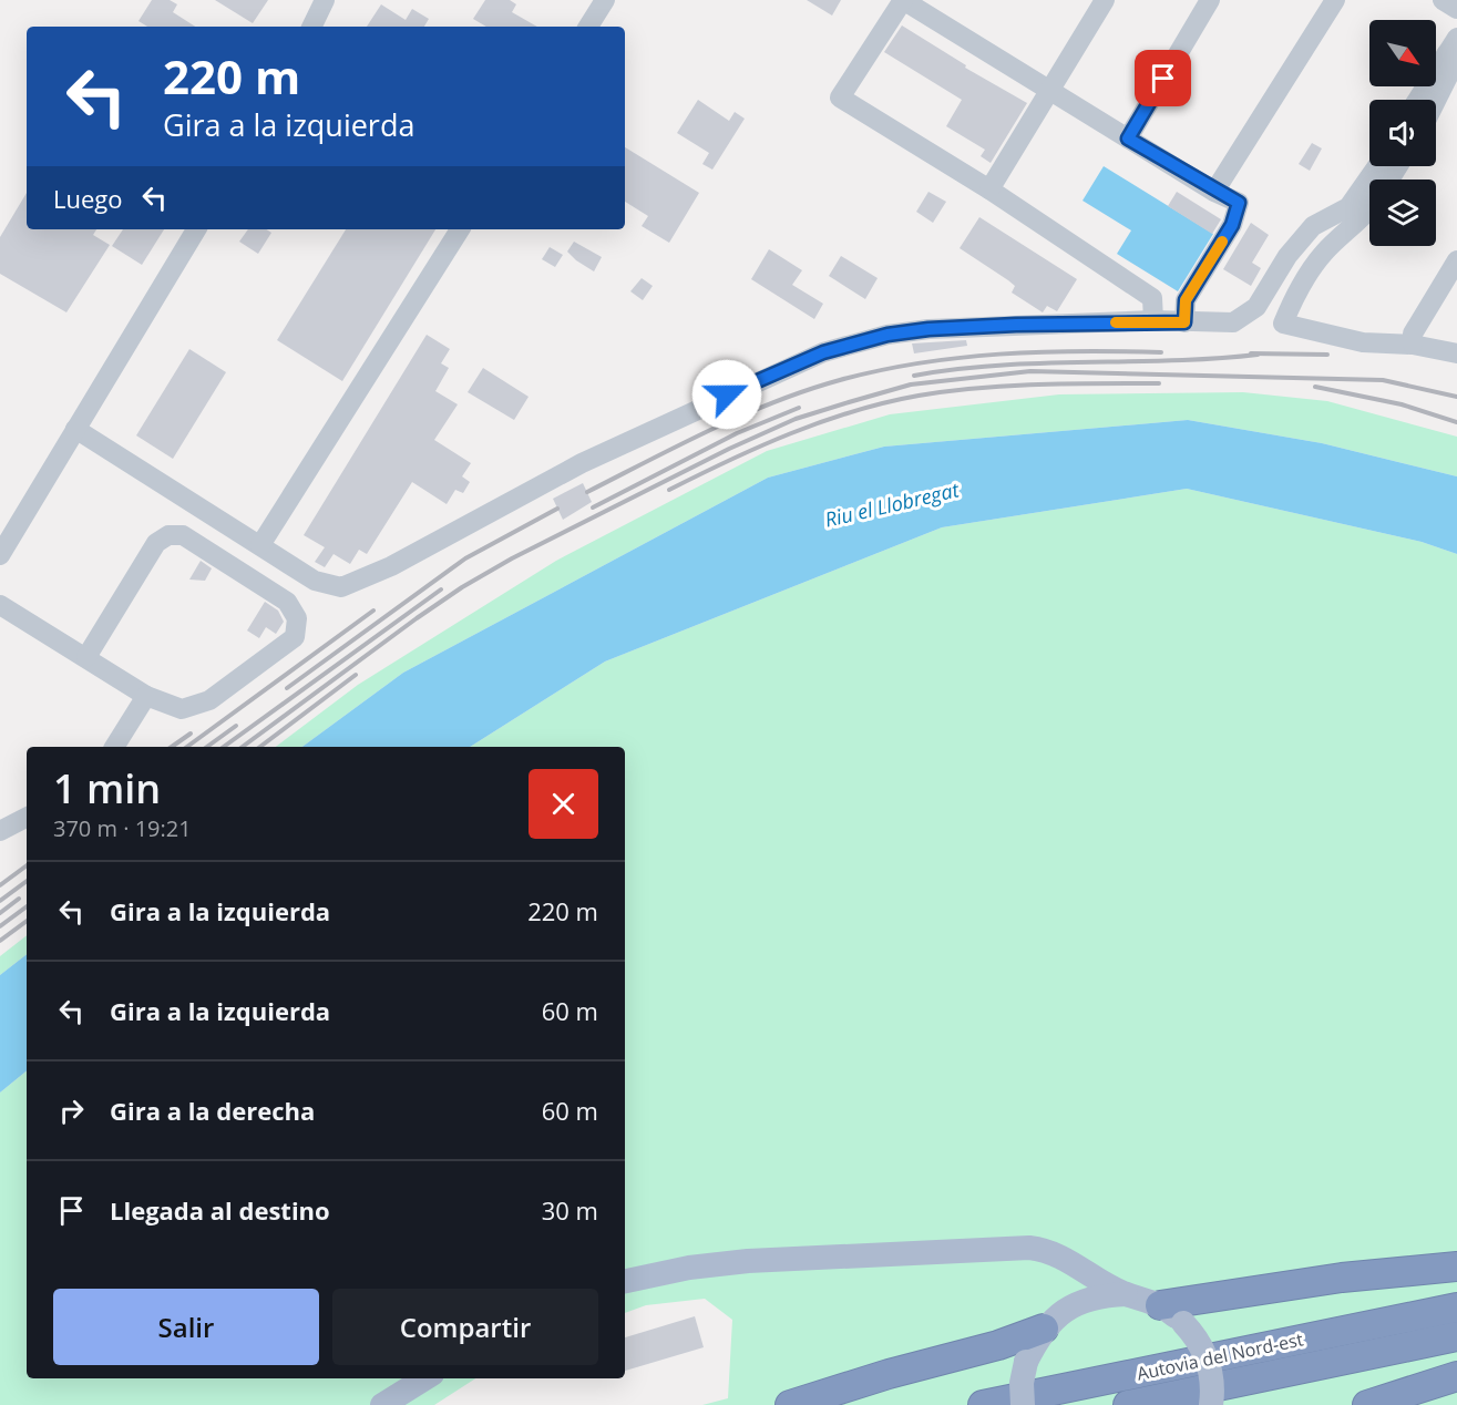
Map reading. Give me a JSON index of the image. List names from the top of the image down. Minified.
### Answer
{"streets":{"highway":["Autovia del Nord-est"]},"water":["Riu el Llobregat"],"north":"bottom right","page":{"turn":["220 m","Gira a la izquierda"],"then":"Luego","heading":["1 min","370 m · 19:21"],"list":[{"name":"Gira a la izquierda","value":"220 m"},{"name":"Gira a la izquierda","value":"60 m"},{"name":"Gira a la derecha","value":"60 m"},{"name":"Llegada al destino","value":"30 m"}],"buttons":["Salir","Compartir"]}}
